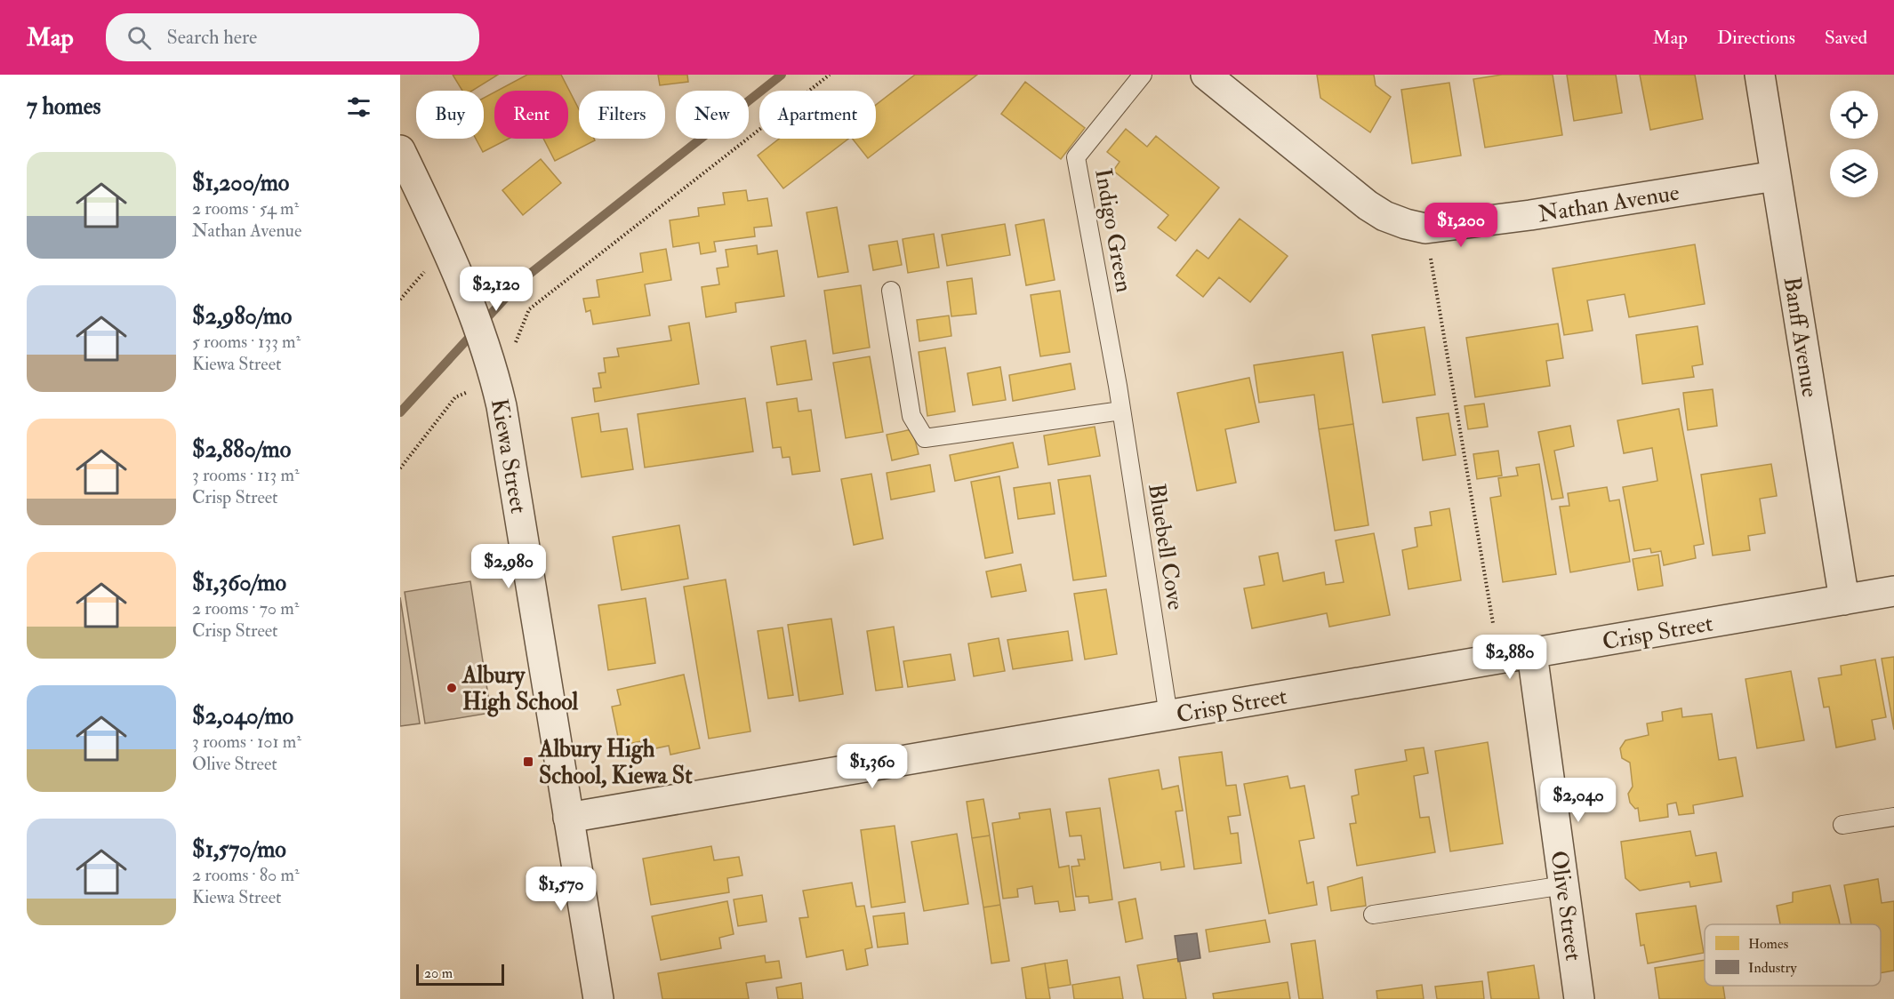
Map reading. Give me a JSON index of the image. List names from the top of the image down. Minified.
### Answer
{"streets":{"street":["Nathan Avenue","Banff Avenue","Kiewa Street","Crisp Street","Olive Street"],"lane":["Indigo Green","Bluebell Cove"]},"crossings":[["Nathan Avenue","Banff Avenue"],["Indigo Green","Bluebell Cove"],["Banff Avenue","Crisp Street"],["Kiewa Street","Crisp Street"],["Bluebell Cove","Crisp Street"],["Crisp Street","Olive Street"]],"places":{"other":["Albury High School"],"transit":["Albury High School, Kiewa St"]},"legend":["Homes","Industry"],"scale_bar":"20 m","page":{"header":"Map","search":"Search here","nav":["Map","Directions","Saved"],"heading":"7 homes","chip":["Buy","Rent","Filters","New","Apartment"],"list":[{"name":"$1,200/mo","note":"2 rooms · 54 m² · Nathan Avenue"},{"name":"$2,980/mo","note":"5 rooms · 133 m² · Kiewa Street"},{"name":"$2,880/mo","note":"3 rooms · 113 m² · Crisp Street"},{"name":"$1,360/mo","note":"2 rooms · 70 m² · Crisp Street"},{"name":"$2,040/mo","note":"3 rooms · 101 m² · Olive Street"},{"name":"$1,570/mo","note":"2 rooms · 80 m² · Kiewa Street"}],"price":["$1,200","$2,120","$2,980","$2,880","$1,360","$2,040","$1,570"],"scale":"20 m"}}
